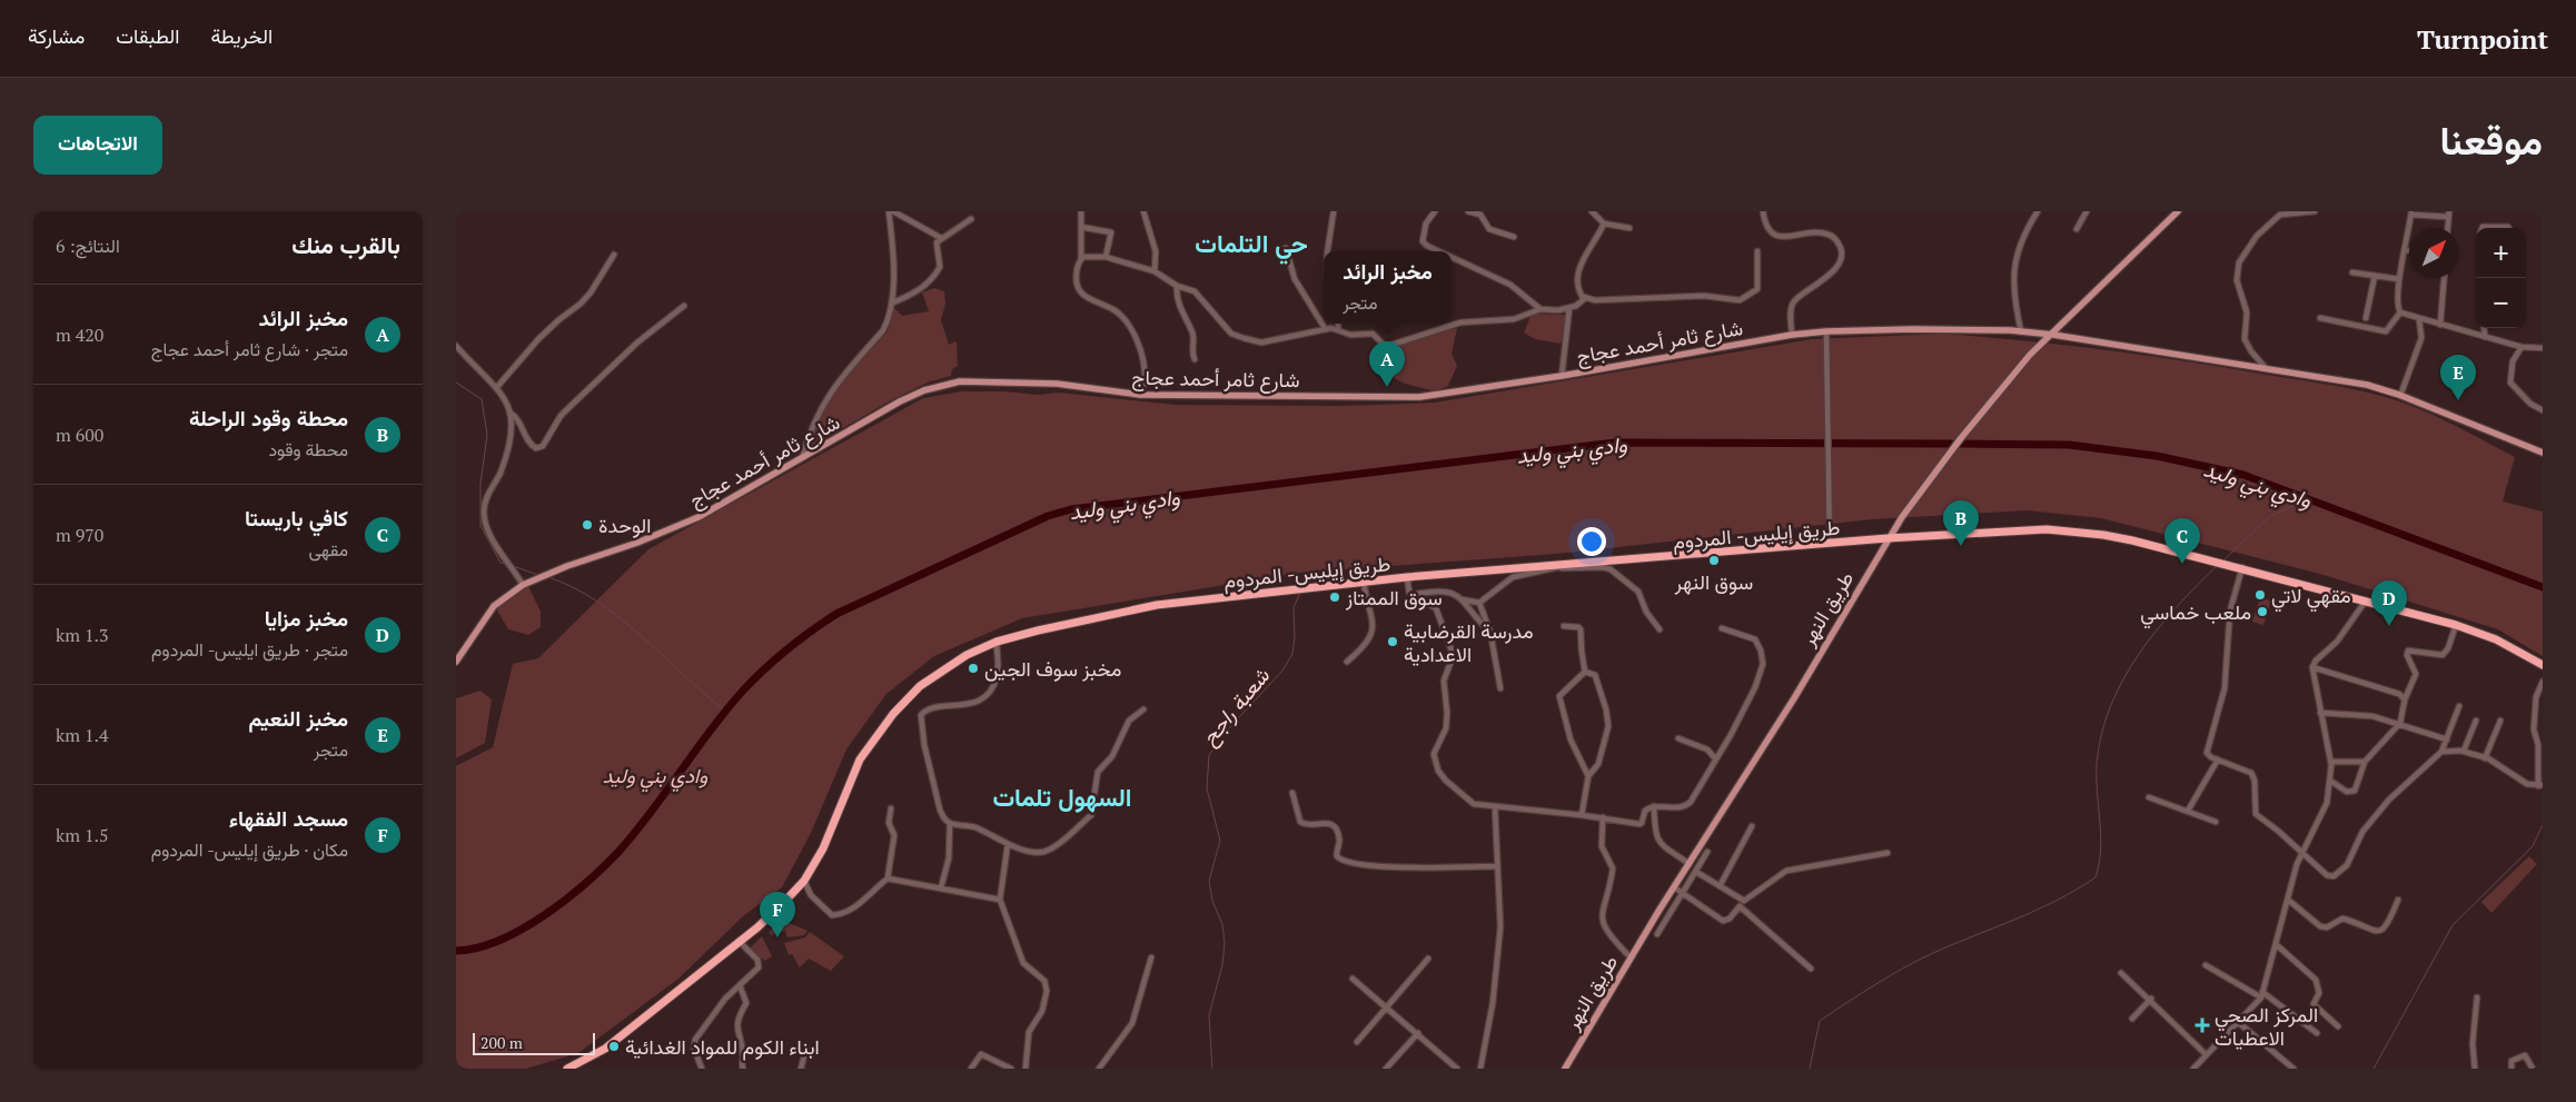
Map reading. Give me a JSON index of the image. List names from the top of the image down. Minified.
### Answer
{"streets":{"highway":["طريق إيليس- المردوم"],"main road":["شارع ثامر أحمد عجاج","طريق النهر"]},"crossings":[["شارع ثامر أحمد عجاج","طريق النهر"],["طريق إيليس- المردوم","طريق النهر"]],"districts":["حي التلمات","السهول تلمات"],"water":["وادي بني وليد","شعبة راجح"],"parks":["وادي بني وليد"],"places":{"other":["الوحدة","سوق النهر","مقهي لاتي","سوق الممتاز","ملعب خماسي","مدرسة القرضابية الاعدادية","مخبز سوف الجين","ابناء الكوم للمواد الغدائية"],"health":["المركز الصحي الاعطيات"]},"scale_bar":"200 m","north":"top right","page":{"header":"Turnpoint","nav":["الخريطة","الطبقات","مشاركة"],"title":"موقعنا","buttons":"الاتجاهات","heading":["بالقرب منك","النتائج: 6"],"map_buttons":["+","−"],"popup":["مخبز الرائد","متجر"],"list":[{"mark":"A","name":"مخبز الرائد","note":"متجر · شارع ثامر أحمد عجاج","value":"420 m"},{"mark":"B","name":"محطة وقود الراحلة","note":"محطة وقود","value":"600 m"},{"mark":"C","name":"كافي باريستا","note":"مقهى","value":"970 m"},{"mark":"D","name":"مخبز مزايا","note":"متجر · طريق ايليس- المردوم","value":"1.3 km"},{"mark":"E","name":"مخبز النعيم","note":"متجر","value":"1.4 km"},{"mark":"F","name":"مسجد الفقهاء","note":"مكان · طريق إيليس- المردوم","value":"1.5 km"}],"pins":["A","E","B","C","D","F"],"scale":"200 m"}}
